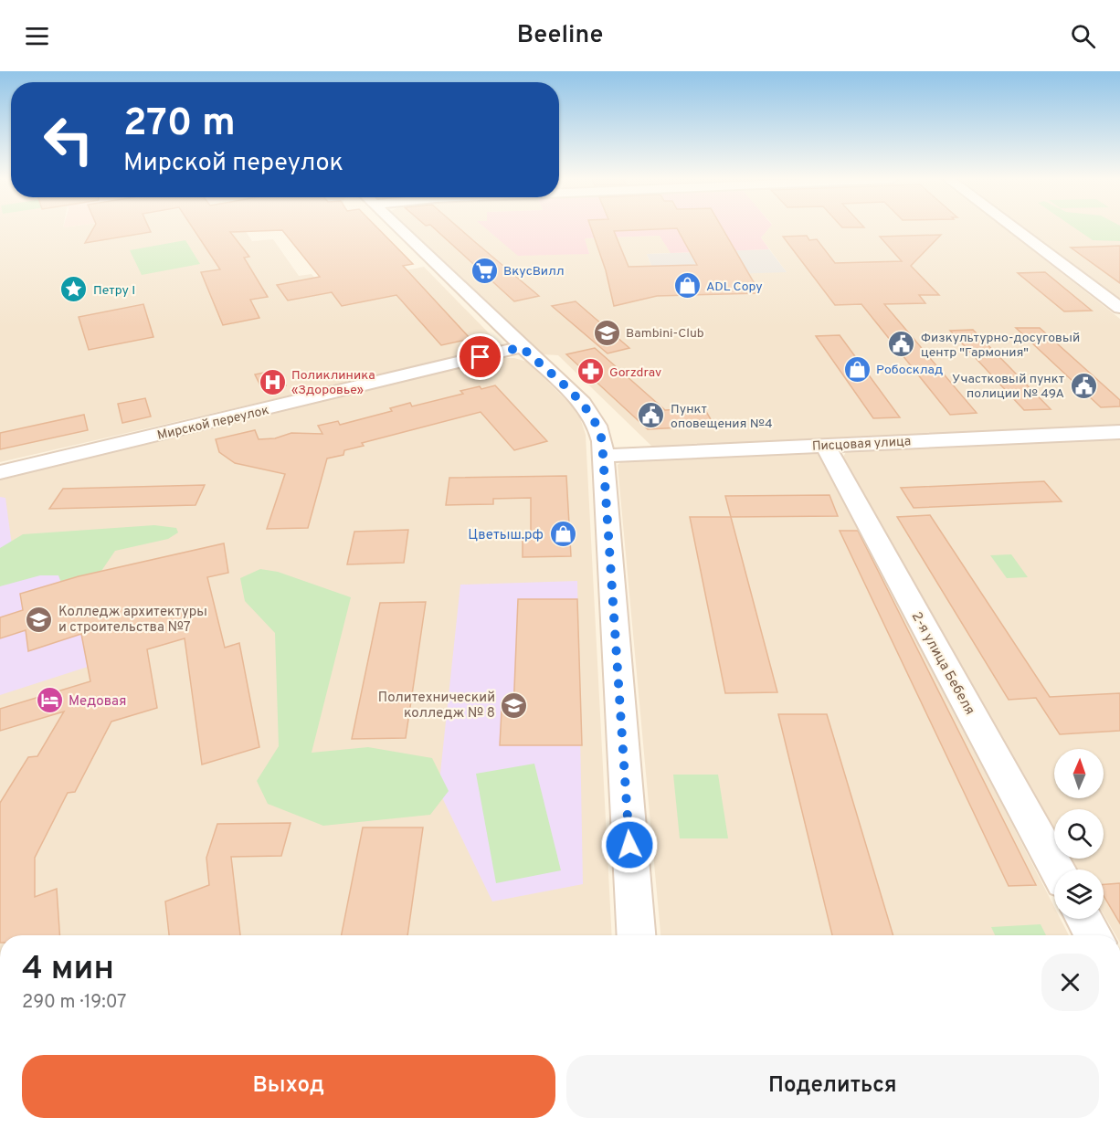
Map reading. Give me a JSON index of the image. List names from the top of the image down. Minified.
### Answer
{"streets":{"street":["Мирской переулок","Писцовая улица","2-я улица Бебеля"]},"crossings":[["Писцовая улица","2-я улица Бебеля"]],"places":{"supermarket":["ВкусВилл"],"shop":["ADL Copy","Робосклад","Цветыш.рф"],"place":["Петру I"],"school or university":["Bambini-Club","Колледж архитектуры и строительства №7","Политехнический колледж № 8"],"public building":["Физкультурно-досуговый центр \"Гармония\"","Участковый пункт полиции № 49А","Пункт оповещения №4"],"pharmacy":["Gorzdrav"],"hospital":["Поликлиника «Здоровье»"],"hotel":["Медовая"]},"north":"top","page":{"header":"Beeline","turn":["270 m","Мирской переулок"],"heading":["4 мин","290 m · 19:07"],"buttons":["Выход","Поделиться"]}}
